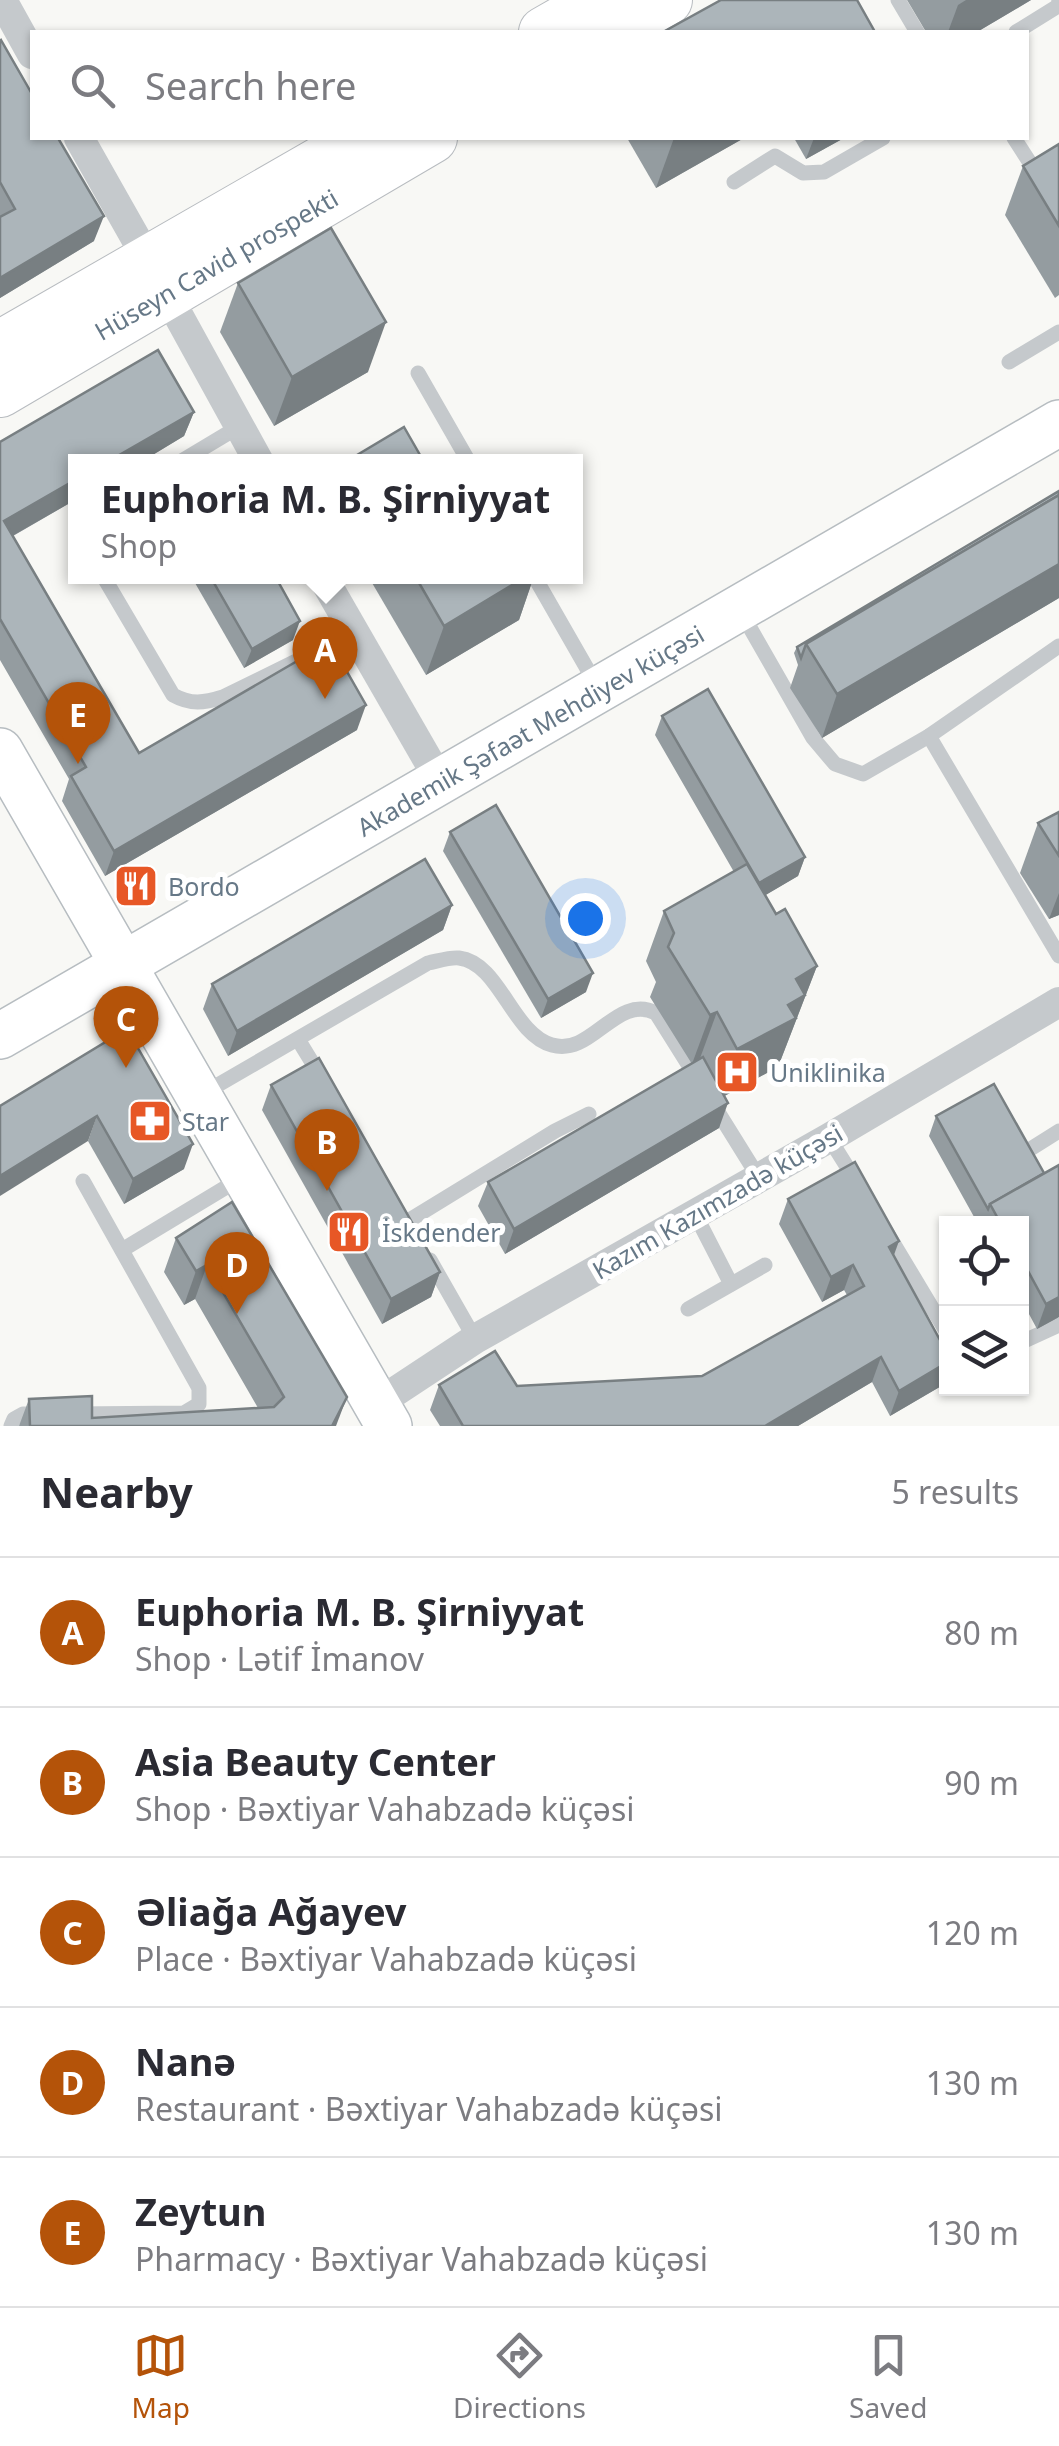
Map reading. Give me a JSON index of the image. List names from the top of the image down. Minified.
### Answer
{"streets":{"main road":["Hüseyn Cavid prospekti"],"street":["Akademik Şəfaət Mehdiyev küçəsi","Kazım Kazımzadə küçəsi"]},"places":{"restaurant":["Bordo","İskdender"],"hospital":["Uniklinika"],"pharmacy":["Star"]},"page":{"search":"Search here","popup":["Euphoria M. B. Şirniyyat","Shop"],"pins":["A","E","C","B","D"],"heading":["Nearby","5 results"],"list":[{"mark":"A","name":"Euphoria M. B. Şirniyyat","note":"Shop · Lətif İmanov","value":"80 m"},{"mark":"B","name":"Asia Beauty Center","note":"Shop · Bəxtiyar Vahabzadə küçəsi","value":"90 m"},{"mark":"C","name":"Əliağa Ağayev","note":"Place · Bəxtiyar Vahabzadə küçəsi","value":"120 m"},{"mark":"D","name":"Nanə","note":"Restaurant · Bəxtiyar Vahabzadə küçəsi","value":"130 m"},{"mark":"E","name":"Zeytun","note":"Pharmacy · Bəxtiyar Vahabzadə küçəsi","value":"130 m"}],"nav":["Map","Directions","Saved"]}}
